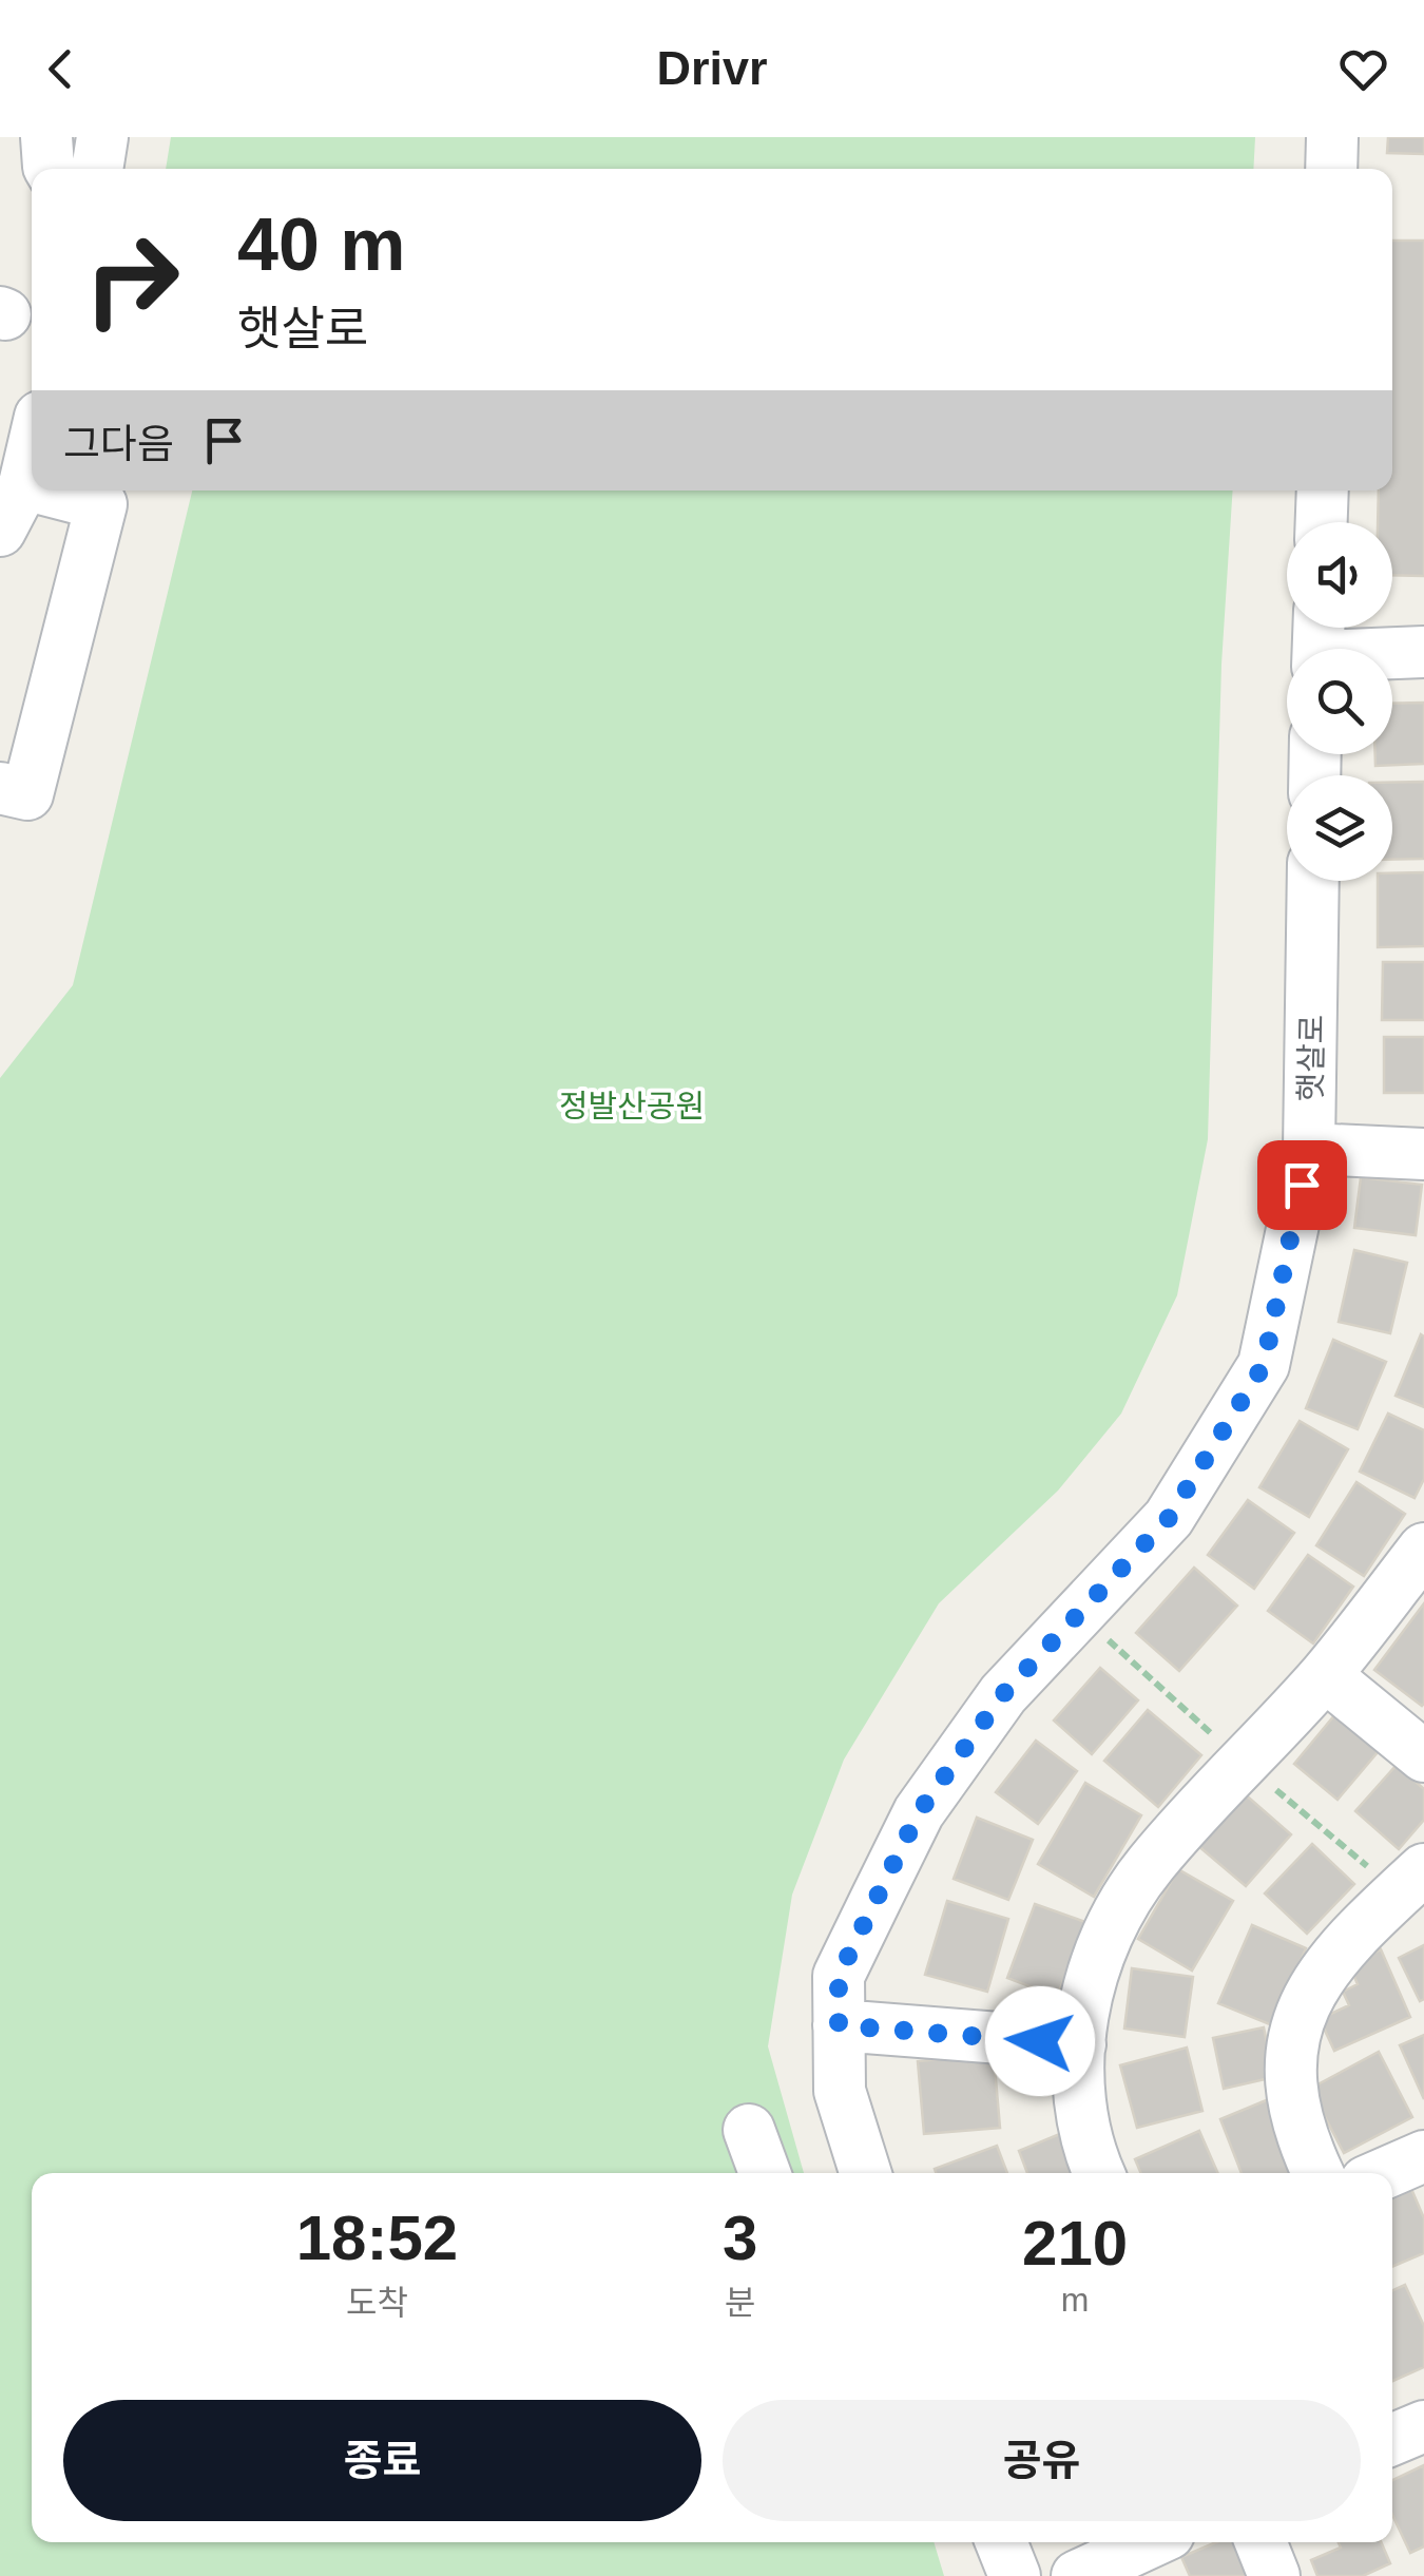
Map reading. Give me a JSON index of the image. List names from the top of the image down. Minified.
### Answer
{"streets":{"street":["햇살로"]},"parks":["정발산공원"],"page":{"header":"Drivr","turn":["40 m","햇살로"],"then":"그다음","eta":["18:52","도착","3","분","210","m"],"buttons":["종료","공유"]}}
